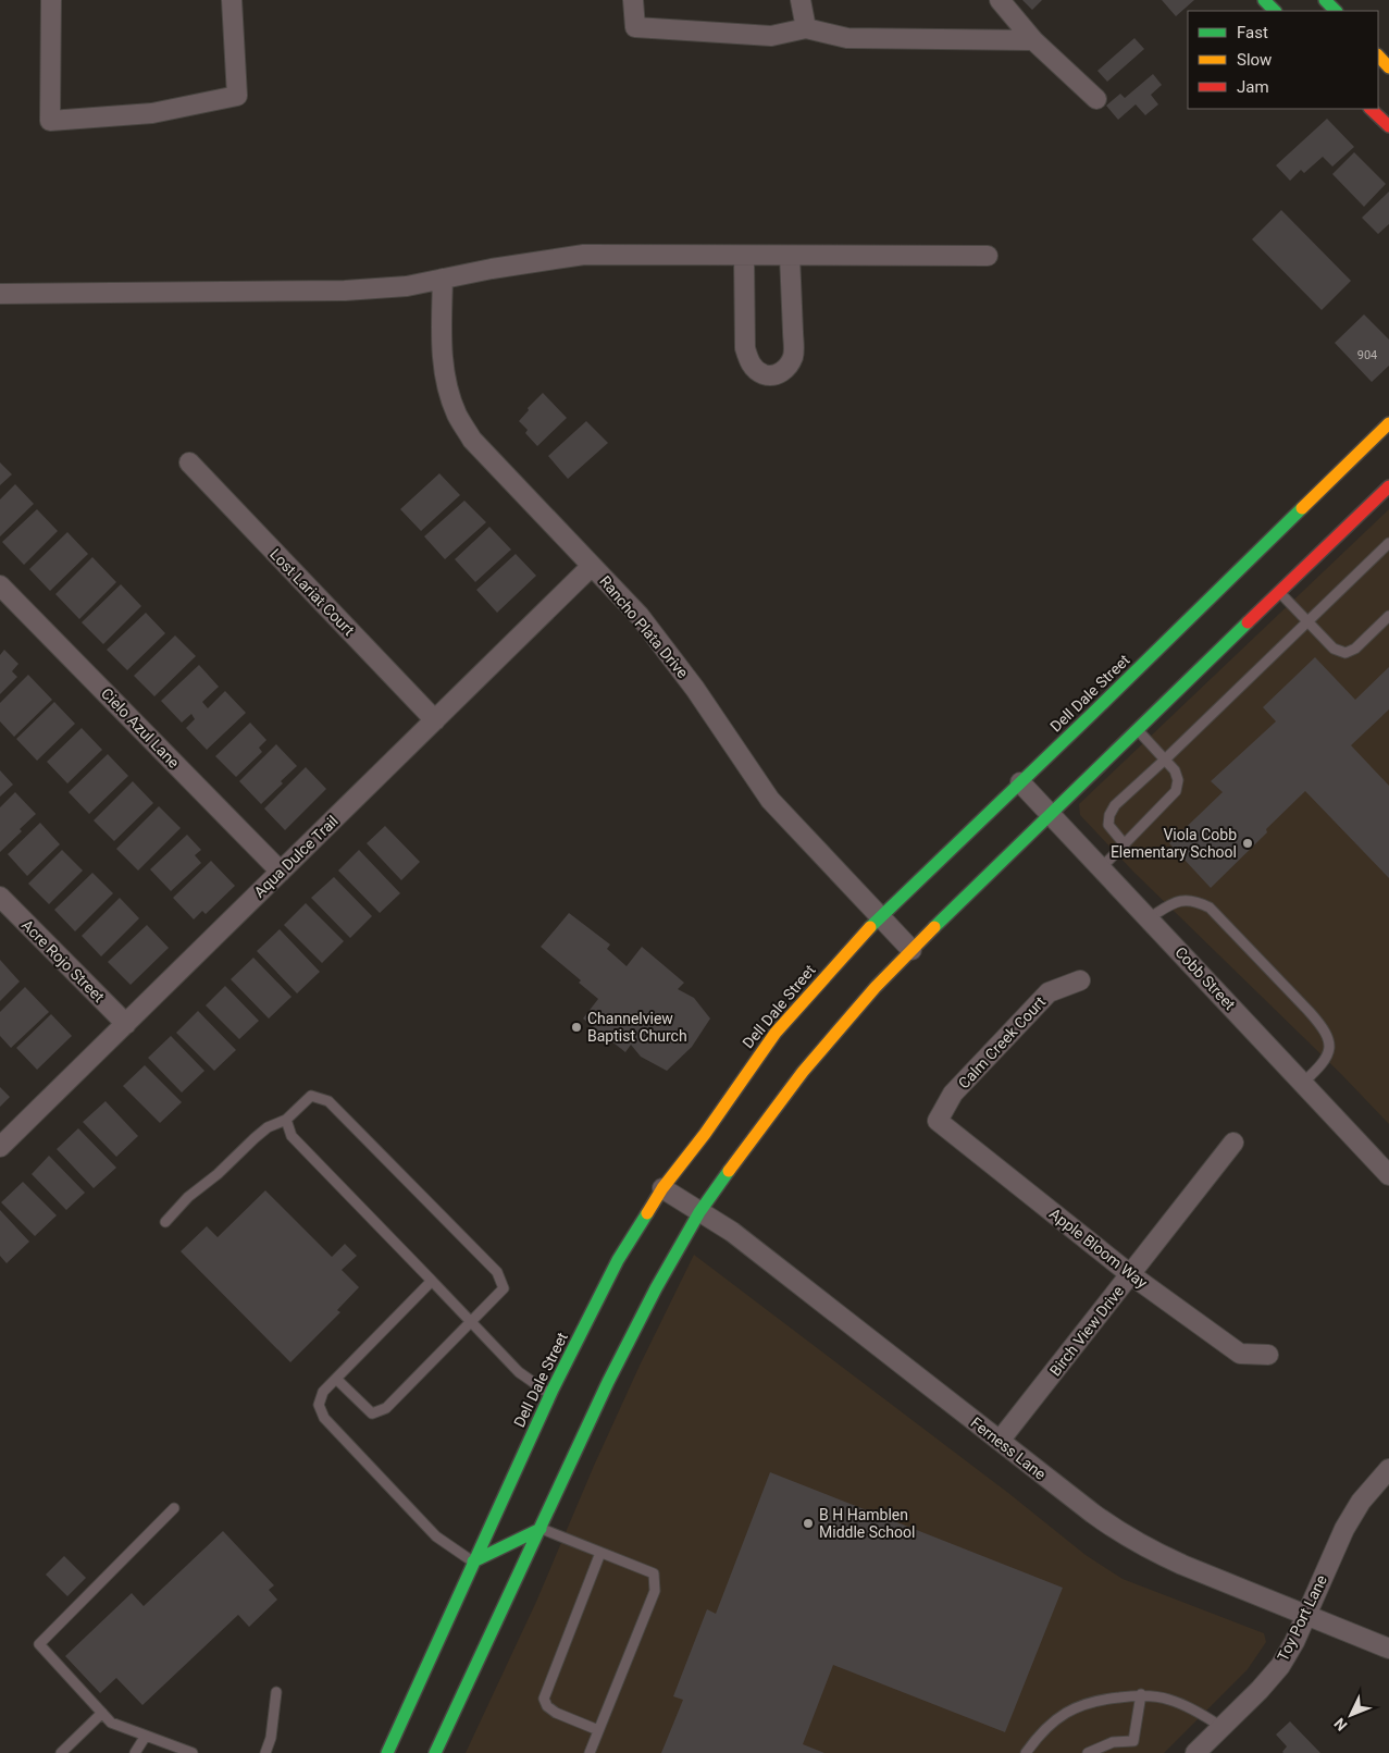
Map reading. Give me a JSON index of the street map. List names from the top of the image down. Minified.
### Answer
{"streets":{"main road":["Dell Dale Street"],"street":["Lost Lariat Court","Rancho Plata Drive","Cielo Azul Lane","Aqua Dulce Trail","Acre Rojo Street","Cobb Street","Calm Creek Court","Apple Bloom Way","Birch View Drive","Ferness Lane","Toy Port Lane"]},"crossings":[["Lost Lariat Court","Aqua Dulce Trail"],["Rancho Plata Drive","Dell Dale Street"],["Rancho Plata Drive","Aqua Dulce Trail"],["Dell Dale Street","Cobb Street"],["Dell Dale Street","Ferness Lane"],["Cielo Azul Lane","Aqua Dulce Trail"],["Aqua Dulce Trail","Acre Rojo Street"],["Calm Creek Court","Apple Bloom Way"],["Apple Bloom Way","Birch View Drive"],["Birch View Drive","Ferness Lane"],["Ferness Lane","Toy Port Lane"]],"places":["Viola Cobb Elementary School","Channelview Baptist Church","B H Hamblen Middle School"],"house_numbers":["904"],"legend":["Fast","Slow","Jam"],"north":"bottom left"}
